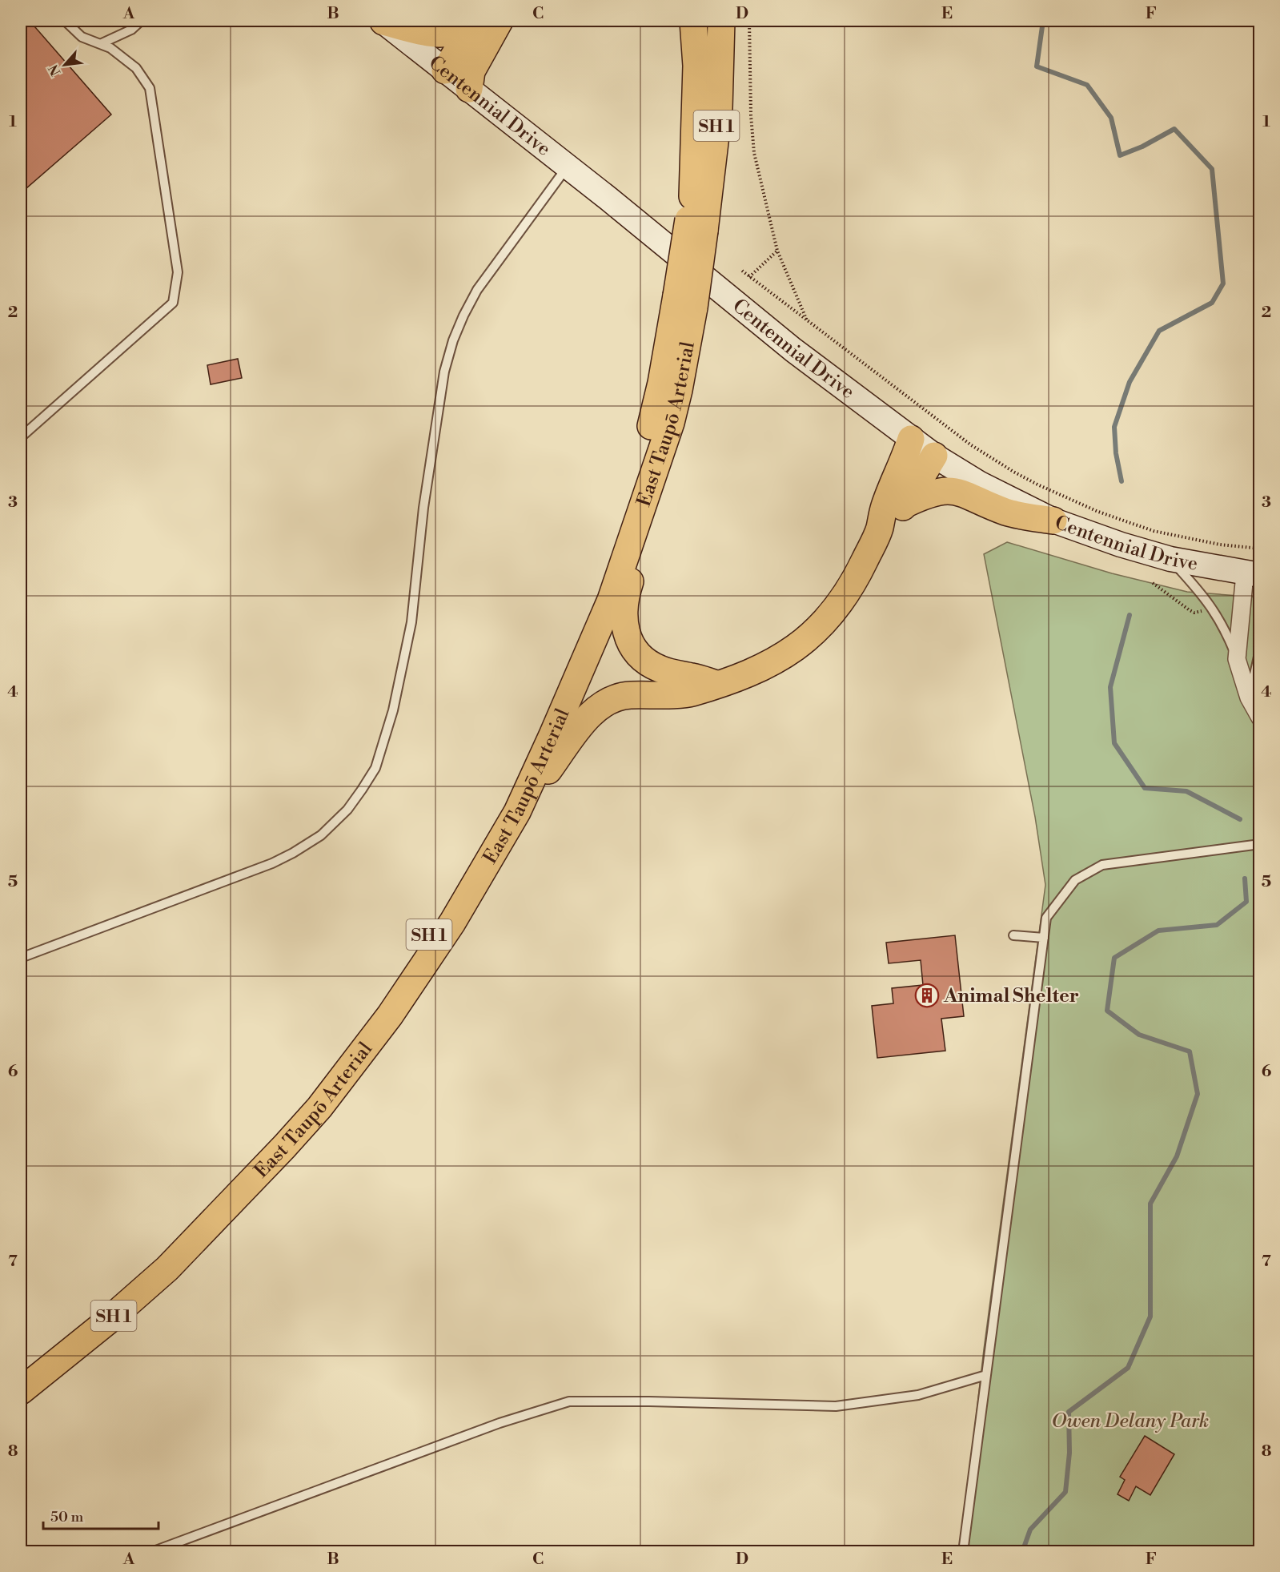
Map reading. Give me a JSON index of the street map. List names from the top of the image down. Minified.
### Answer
{"streets":{"highway":["SH 1","East Taupō Arterial"],"main road":["Centennial Drive"]},"parks":["Owen Delany Park"],"places":{"building":["Animal Shelter"]},"scale_bar":"50 m","north":"bottom left","grid":{"columns":["A","B","C","D","E","F"],"rows":["1","2","3","4","5","6","7","8"]}}
